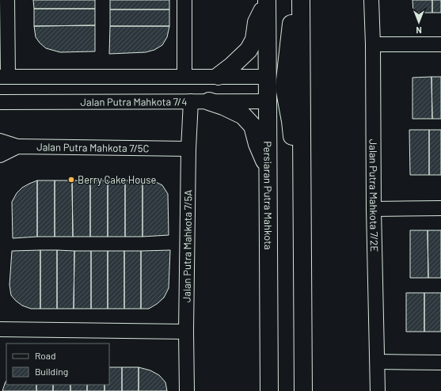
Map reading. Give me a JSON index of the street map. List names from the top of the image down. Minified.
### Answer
{"streets":{"street":["Jalan Putra Mahkota 7/4","Jalan Putra Mahkota 7/5C","Persiaran Putra Mahkota","Jalan Putra Mahkota 7/2E","Jalan Putra Mahkota 7/5A"]},"crossings":[["Jalan Putra Mahkota 7/4","Persiaran Putra Mahkota"],["Jalan Putra Mahkota 7/4","Jalan Putra Mahkota 7/5A"],["Jalan Putra Mahkota 7/5C","Jalan Putra Mahkota 7/5A"]],"places":["Berry Cake House"],"legend":["Road","Building"],"north":"bottom"}
